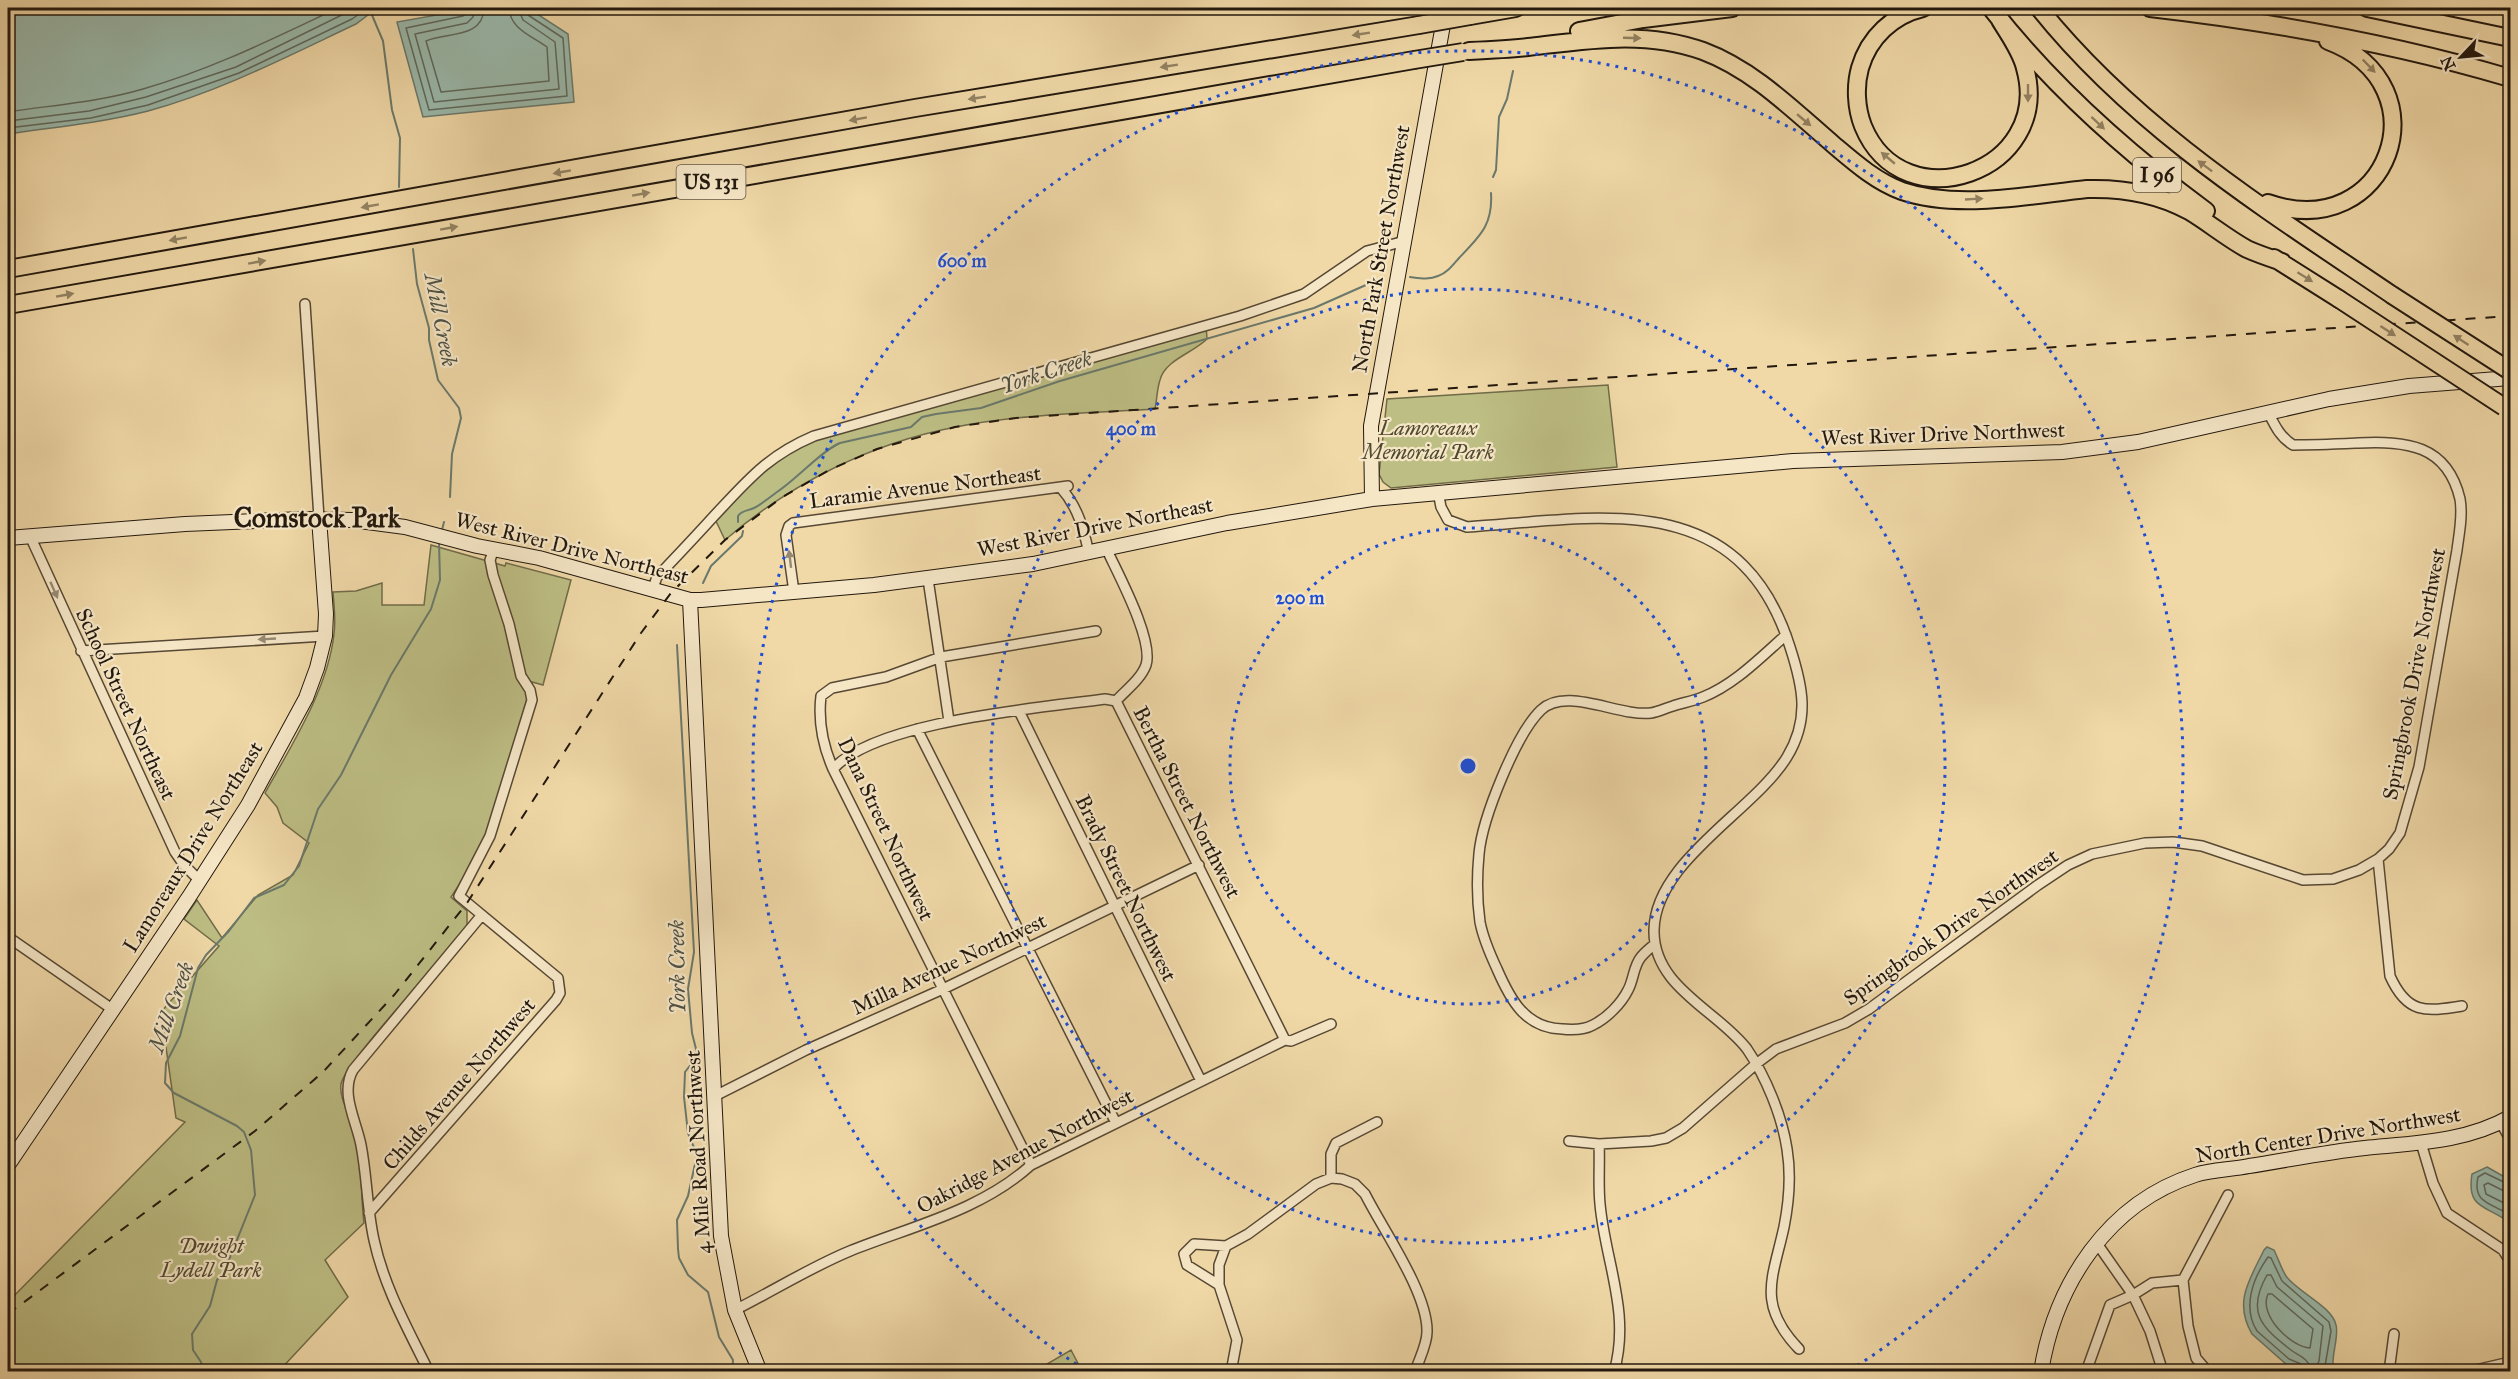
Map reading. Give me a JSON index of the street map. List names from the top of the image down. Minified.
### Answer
{"streets":{"highway":["I 96","US 131"],"main road":["North Park Street Northwest","West River Drive Northwest","West River Drive Northeast","Lamoreaux Drive Northeast","North Center Drive Northwest","4 Mile Road Northwest"],"street":["Laramie Avenue Northeast","Springbrook Drive Northwest","School Street Northeast","Bertha Street Northwest","Dana Street Northwest","Brady Street Northwest","Milla Avenue Northwest","Childs Avenue Northwest","Oakridge Avenue Northwest"]},"crossings":[["North Park Street Northwest","West River Drive Northwest"],["North Park Street Northwest","West River Drive Northeast"],["West River Drive Northwest","West River Drive Northeast"],["West River Drive Northwest","Springbrook Drive Northwest"],["Laramie Avenue Northeast","West River Drive Northeast"],["West River Drive Northeast","School Street Northeast"],["West River Drive Northeast","Bertha Street Northwest"],["West River Drive Northeast","Lamoreaux Drive Northeast"],["West River Drive Northeast","4 Mile Road Northwest"],["School Street Northeast","Lamoreaux Drive Northeast"],["Bertha Street Northwest","Milla Avenue Northwest"],["Bertha Street Northwest","Oakridge Avenue Northwest"],["Dana Street Northwest","Milla Avenue Northwest"],["Dana Street Northwest","Oakridge Avenue Northwest"],["Brady Street Northwest","Milla Avenue Northwest"],["Brady Street Northwest","Oakridge Avenue Northwest"],["Milla Avenue Northwest","4 Mile Road Northwest"],["Oakridge Avenue Northwest","4 Mile Road Northwest"]],"districts":["Comstock Park"],"water":["Mill Creek","York Creek"],"parks":["Lamoreaux Memorial Park","Dwight Lydell Park"],"north":"bottom left","rings":["600 m","400 m","200 m"]}
